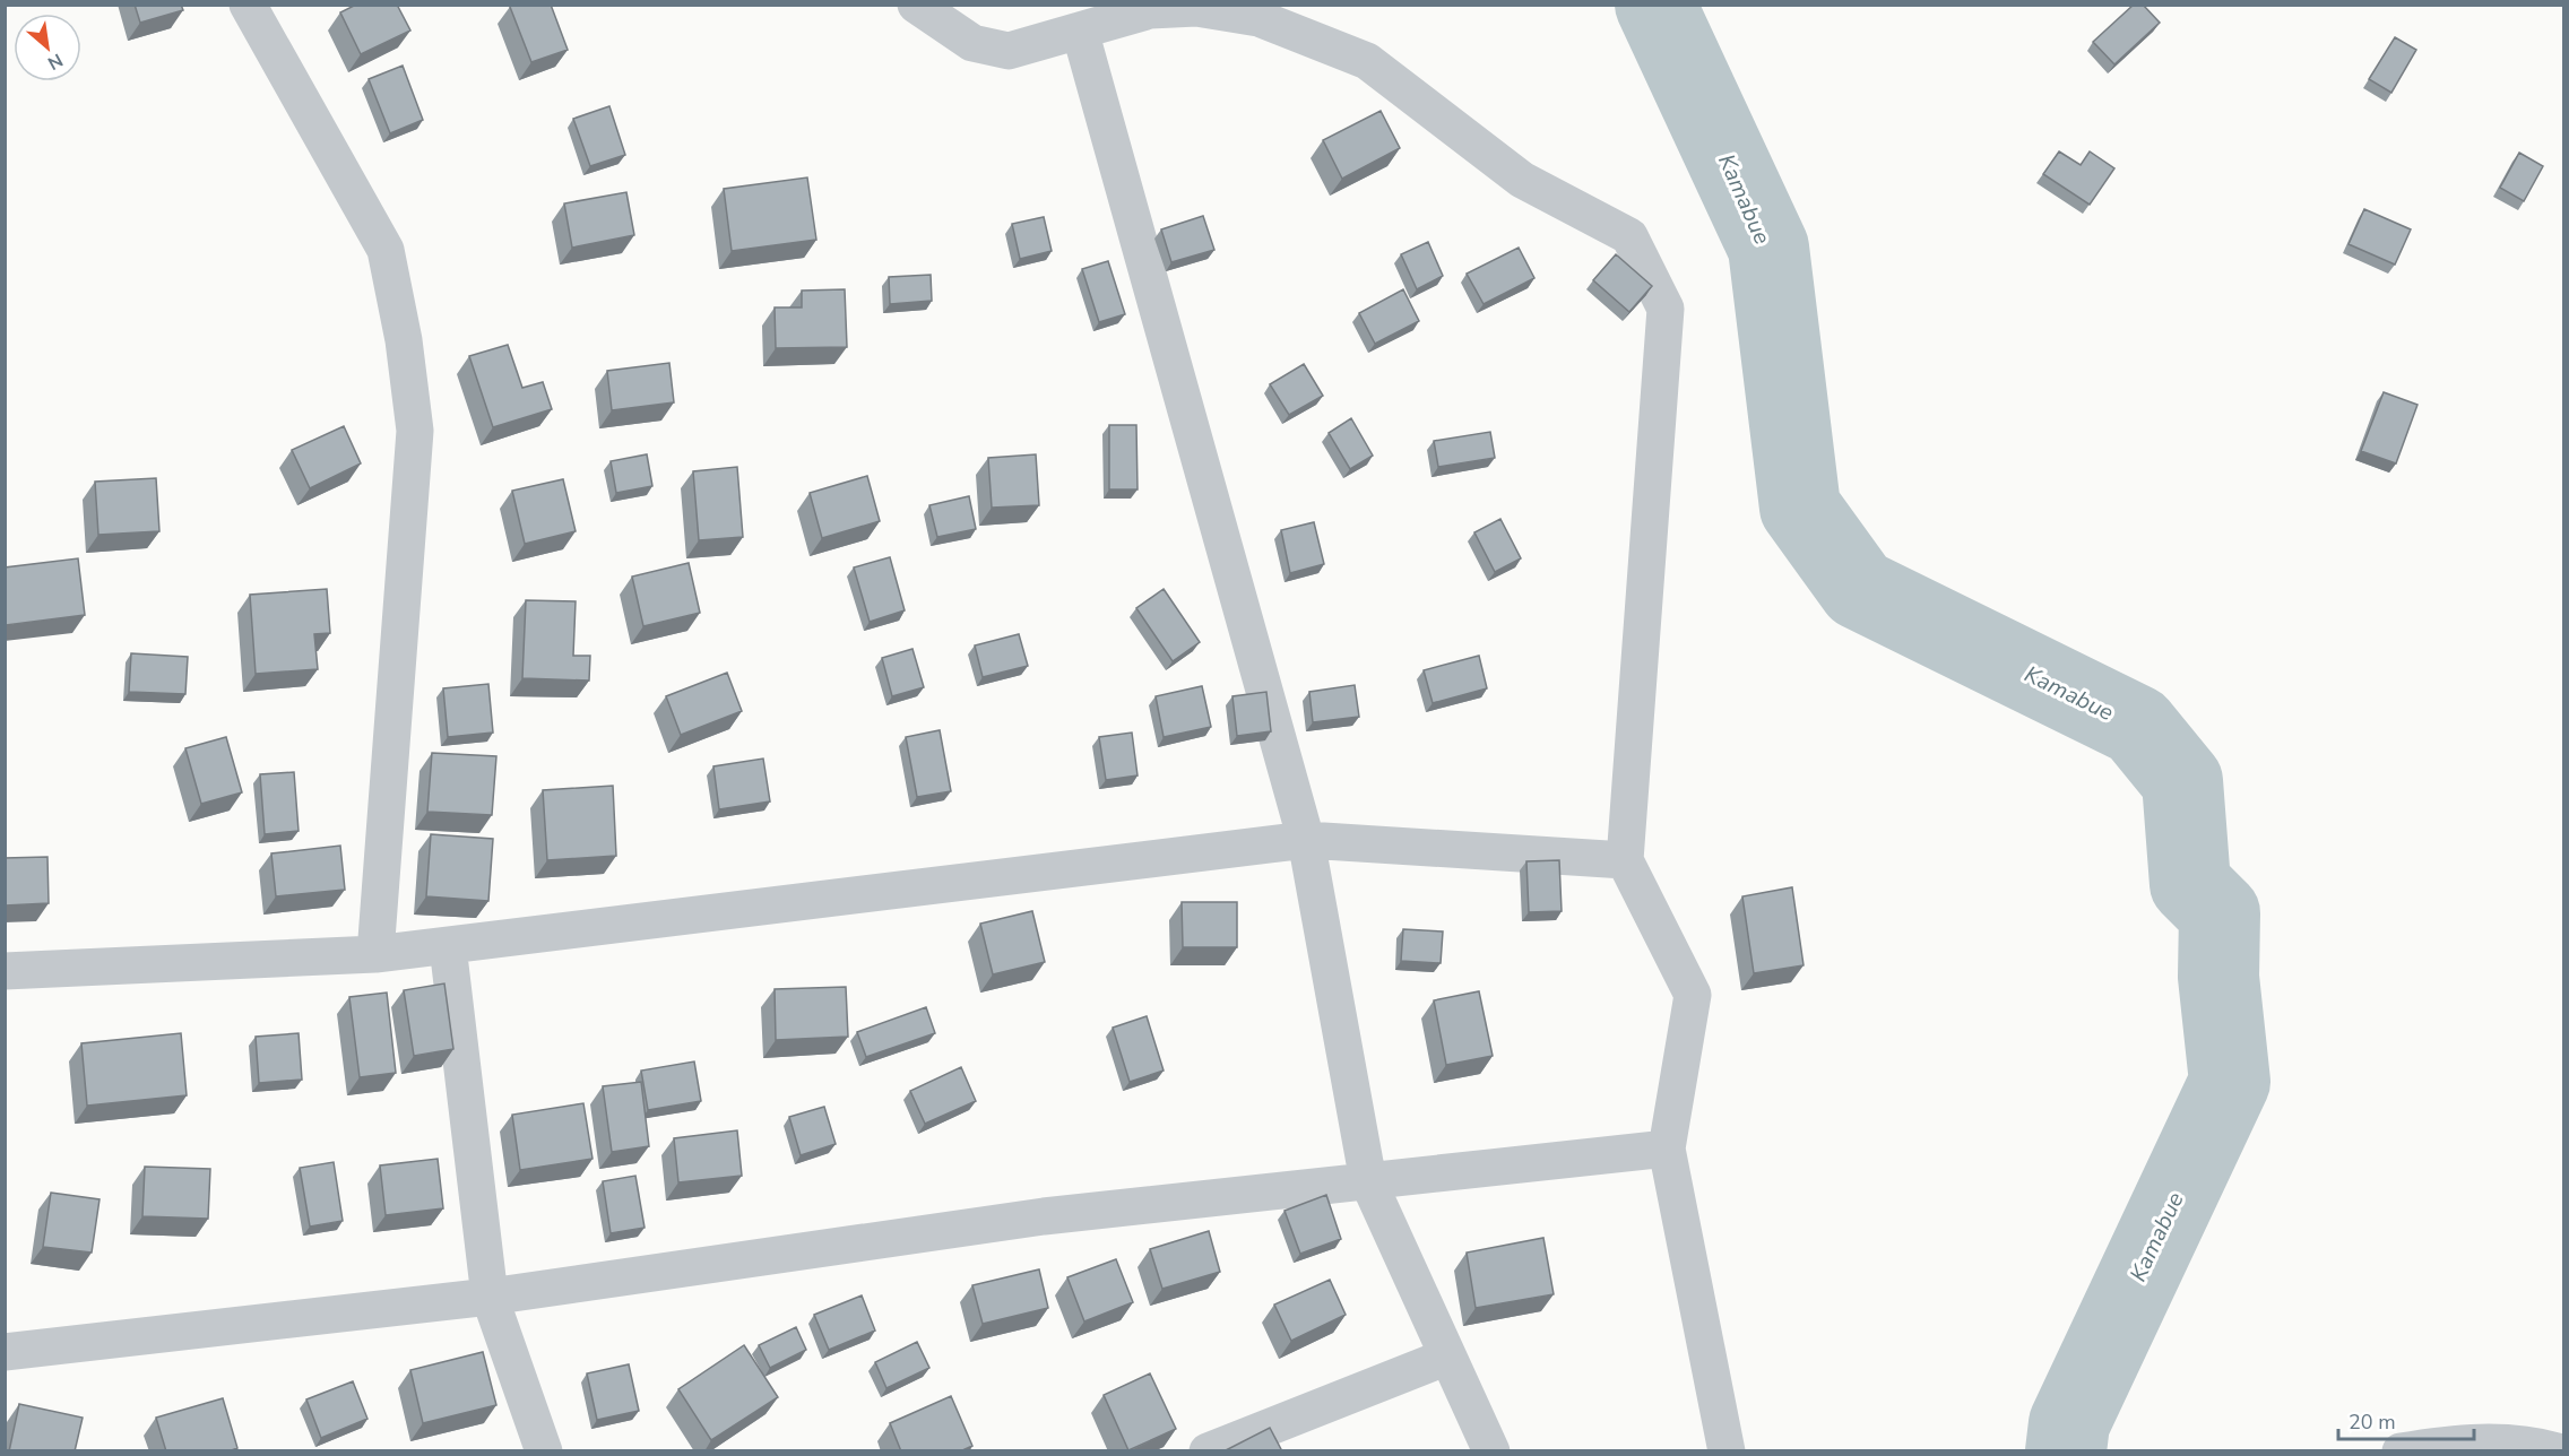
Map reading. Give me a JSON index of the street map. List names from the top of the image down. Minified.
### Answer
{"water":["Kamabue"],"scale_bar":"20 m","north":"bottom right"}
